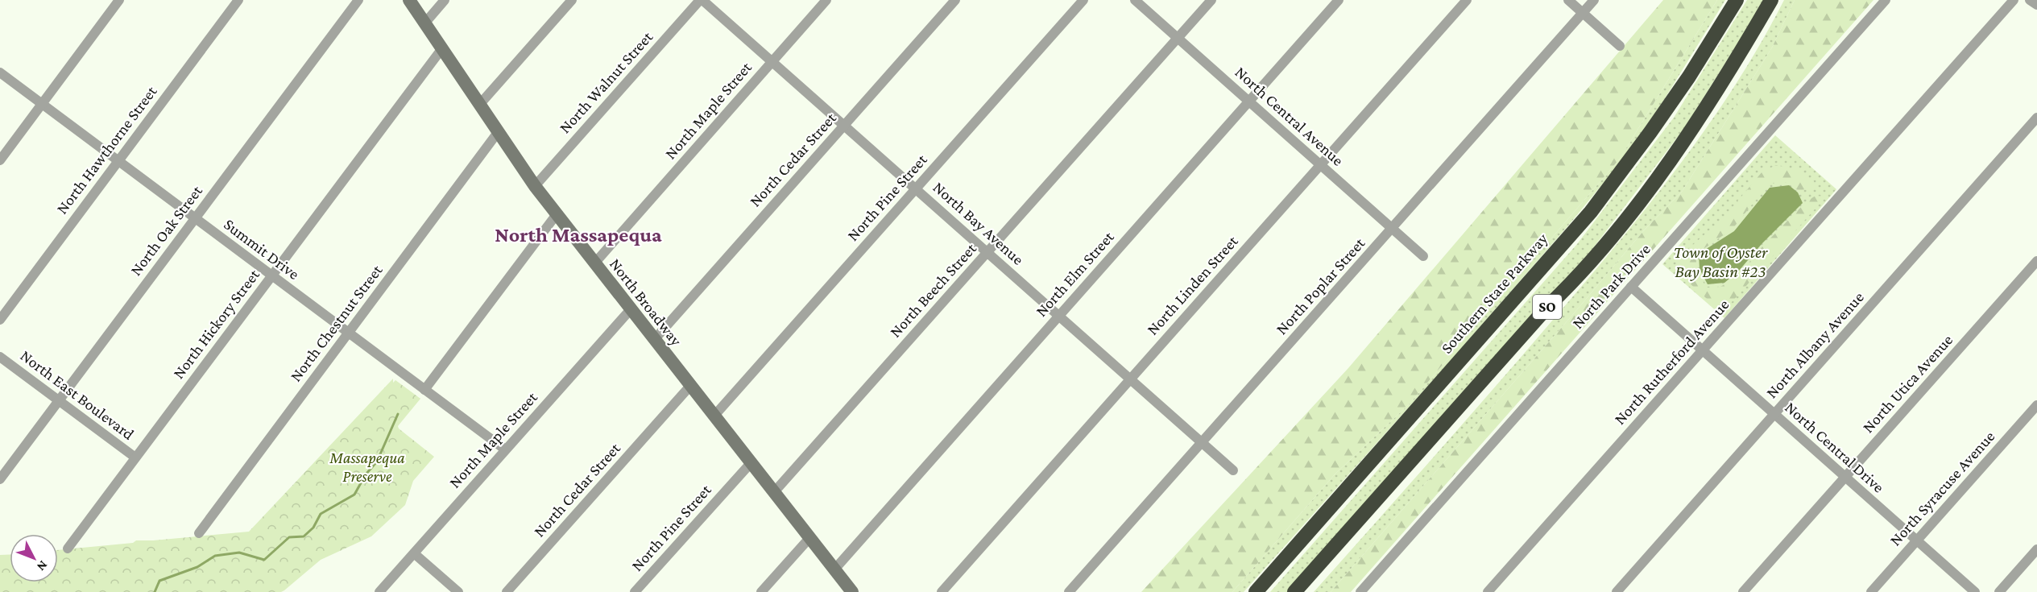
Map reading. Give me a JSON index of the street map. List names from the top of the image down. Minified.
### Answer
{"streets":{"highway":["Southern State Parkway","SO"],"main road":["North Broadway"],"street":["North Walnut Street","North Maple Street","North Central Avenue","North Hawthorne Street","North Cedar Street","North Pine Street","North Bay Avenue","North Oak Street","Summit Drive","North Elm Street","North Linden Street","North Poplar Street","North Park Drive","North Beech Street","North Chestnut Street","North Hickory Street","North Albany Avenue","North Rutherford Avenue","North Utica Avenue","North East Boulevard","North Central Drive","North Syracuse Avenue"]},"crossings":[["North Walnut Street","North Bay Avenue"],["North Walnut Street","North Broadway"],["North Maple Street","North Bay Avenue"],["North Maple Street","Summit Drive"],["North Maple Street","North Broadway"],["North Central Avenue","North Elm Street"],["North Central Avenue","North Linden Street"],["North Central Avenue","North Poplar Street"],["North Central Avenue","North Beech Street"],["North Hawthorne Street","Summit Drive"],["North Cedar Street","North Bay Avenue"],["North Cedar Street","North Broadway"],["North Pine Street","North Bay Avenue"],["North Pine Street","North Broadway"],["North Bay Avenue","North Elm Street"],["North Bay Avenue","North Linden Street"],["North Bay Avenue","North Poplar Street"],["North Bay Avenue","North Beech Street"],["North Oak Street","Summit Drive"],["North Oak Street","North East Boulevard"],["Summit Drive","North Chestnut Street"],["Summit Drive","North Hickory Street"],["North Elm Street","North Broadway"],["North Park Drive","North Central Drive"],["North Beech Street","North Broadway"],["North Broadway","North Chestnut Street"],["North Broadway","North Hickory Street"],["North Hickory Street","North East Boulevard"],["North Albany Avenue","North Central Drive"],["North Rutherford Avenue","North Central Drive"],["North Utica Avenue","North Central Drive"],["North Central Drive","North Syracuse Avenue"]],"districts":["North Massapequa"],"water":["Town of Oyster Bay Basin #23"],"parks":["Massapequa Preserve"],"north":"bottom right"}
